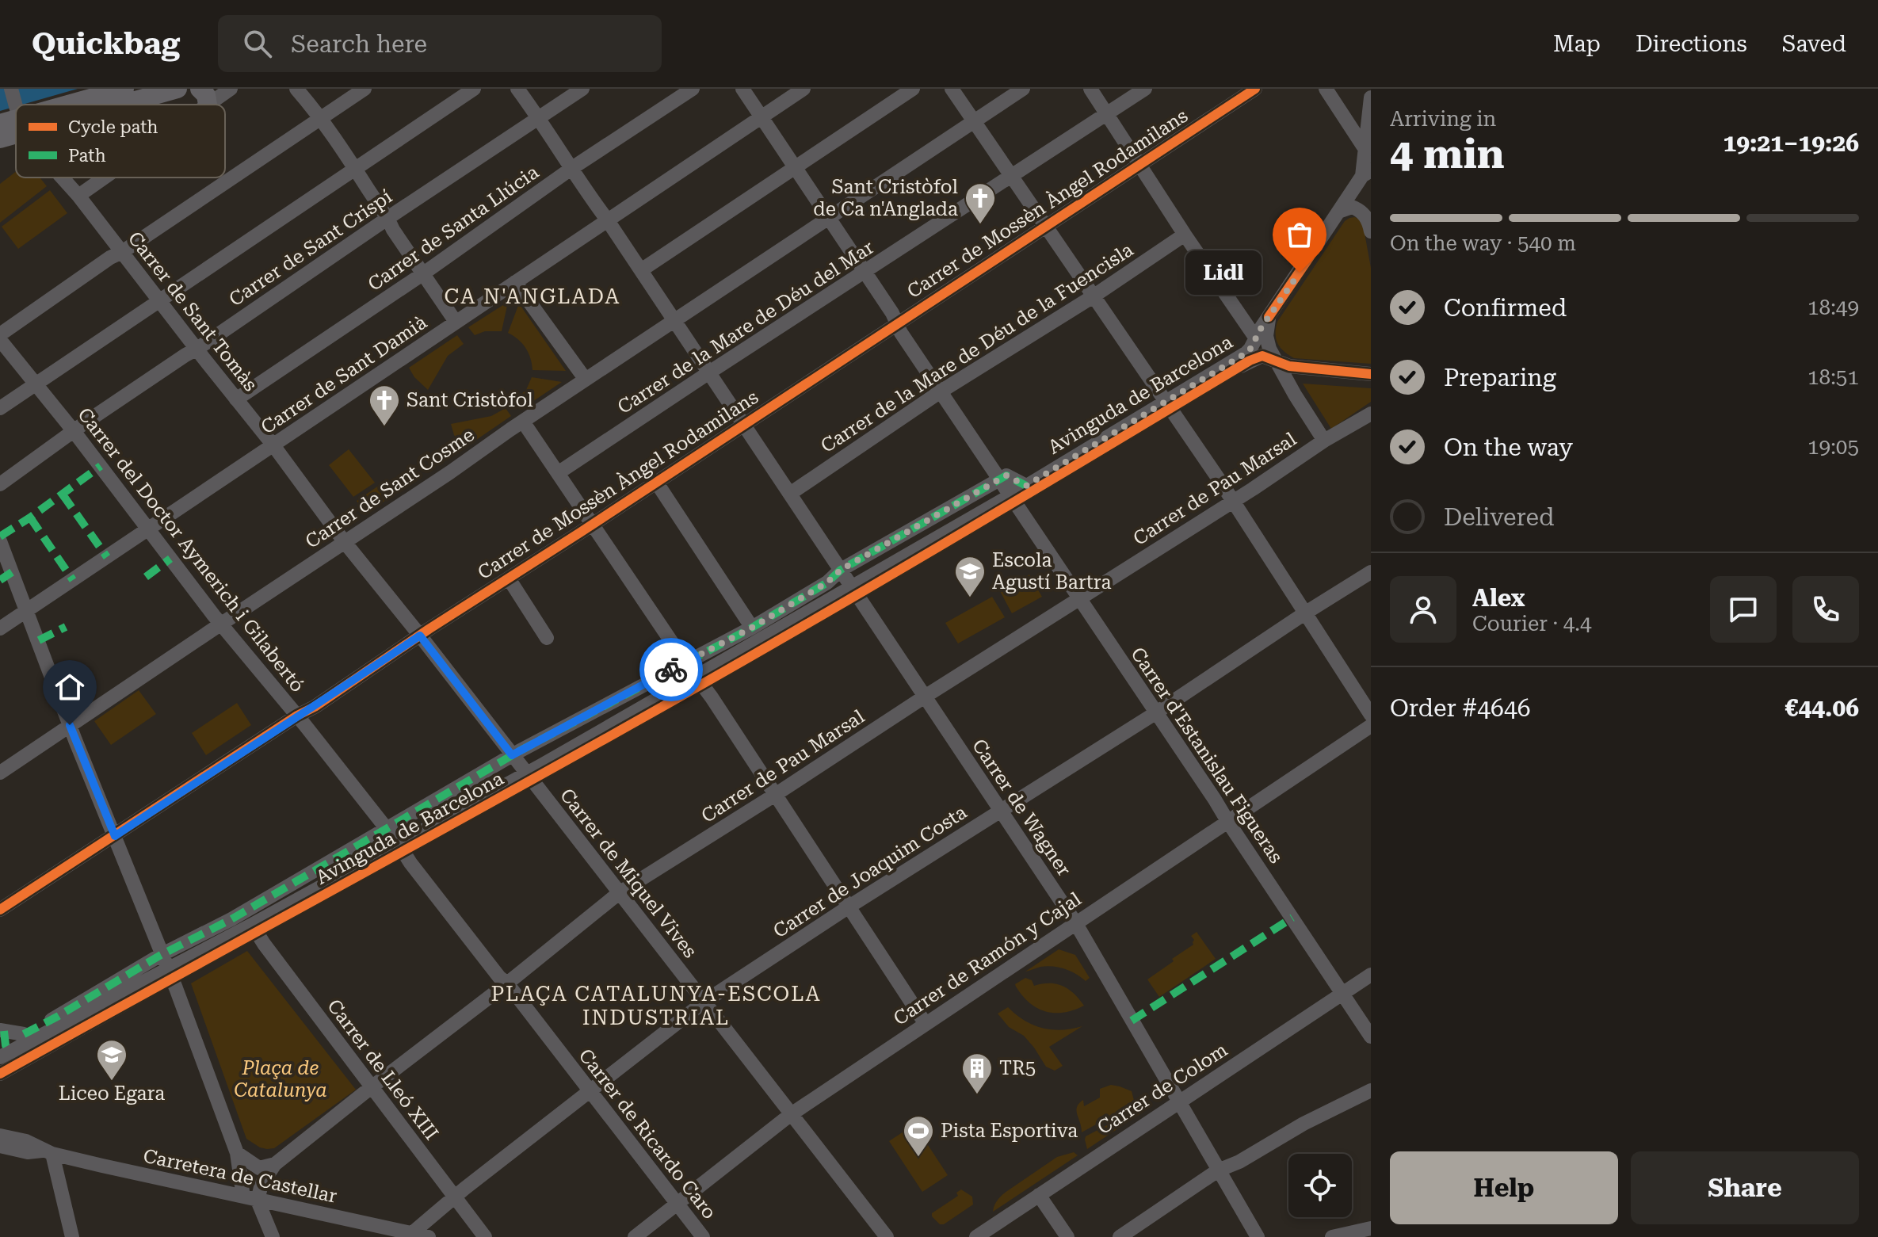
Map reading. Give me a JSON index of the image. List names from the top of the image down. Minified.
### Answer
{"streets":{"street":["Carrer de Mossèn Àngel Rodamilans","Carrer de Santa Llúcia","Carrer de Sant Crispí","Carrer de Sant Tomàs","Carrer de la Mare de Déu del Mar","Carrer de la Mare de Déu de la Fuencisla","Carrer de Sant Damià","Avinguda de Barcelona","Carrer de Sant Cosme","Carrer de Pau Marsal","Carrer del Doctor Aymerich i Gilabertó","Carrer d'Estanislau Figueras","Carrer de Wagner","Carrer de Joaquim Costa","Carrer de Miquel Vives","Carrer de Ramón y Cajal","Carrer de Lleó XIII","Carrer de Colom","Carrer de Ricardo Caro","Carretera de Castellar"]},"crossings":[["Carrer de Mossèn Àngel Rodamilans","Carrer de Sant Tomàs"],["Carrer de Mossèn Àngel Rodamilans","Carrer del Doctor Aymerich i Gilabertó"],["Carrer de Mossèn Àngel Rodamilans","Carrer d'Estanislau Figueras"],["Carrer de Mossèn Àngel Rodamilans","Carrer de Wagner"],["Carrer de Santa Llúcia","Carrer de Sant Tomàs"],["Carrer de Santa Llúcia","Carrer de Wagner"],["Carrer de Sant Crispí","Carrer de Sant Tomàs"],["Carrer de Sant Crispí","Carrer del Doctor Aymerich i Gilabertó"],["Carrer de Sant Crispí","Carrer de Wagner"],["Carrer de Sant Tomàs","Carrer de Sant Damià"],["Carrer de Sant Tomàs","Avinguda de Barcelona"],["Carrer de Sant Tomàs","Carrer de Sant Cosme"],["Carrer de Sant Tomàs","Carrer de Miquel Vives"],["Carrer de la Mare de Déu del Mar","Carrer d'Estanislau Figueras"],["Carrer de la Mare de Déu del Mar","Carrer de Wagner"],["Carrer de la Mare de Déu de la Fuencisla","Carrer d'Estanislau Figueras"],["Carrer de la Mare de Déu de la Fuencisla","Carrer de Wagner"],["Carrer de Sant Damià","Carrer del Doctor Aymerich i Gilabertó"],["Carrer de Sant Damià","Carrer d'Estanislau Figueras"],["Carrer de Sant Damià","Carrer de Wagner"],["Avinguda de Barcelona","Carrer del Doctor Aymerich i Gilabertó"],["Avinguda de Barcelona","Carrer d'Estanislau Figueras"],["Avinguda de Barcelona","Carrer de Wagner"],["Avinguda de Barcelona","Carrer de Miquel Vives"],["Avinguda de Barcelona","Carrer de Lleó XIII"],["Avinguda de Barcelona","Carrer de Ricardo Caro"],["Carrer de Sant Cosme","Carrer del Doctor Aymerich i Gilabertó"],["Carrer de Sant Cosme","Carrer d'Estanislau Figueras"],["Carrer de Sant Cosme","Carrer de Wagner"],["Carrer de Pau Marsal","Carrer d'Estanislau Figueras"],["Carrer de Pau Marsal","Carrer de Wagner"],["Carrer de Pau Marsal","Carrer de Miquel Vives"],["Carrer de Pau Marsal","Carrer de Lleó XIII"],["Carrer de Pau Marsal","Carrer de Ricardo Caro"],["Carrer de Pau Marsal","Carretera de Castellar"],["Carrer del Doctor Aymerich i Gilabertó","Carrer de Ricardo Caro"],["Carrer d'Estanislau Figueras","Carrer de Joaquim Costa"],["Carrer d'Estanislau Figueras","Carrer de Ramón y Cajal"],["Carrer d'Estanislau Figueras","Carrer de Colom"],["Carrer de Wagner","Carrer de Joaquim Costa"],["Carrer de Wagner","Carrer de Ramón y Cajal"],["Carrer de Wagner","Carrer de Colom"],["Carrer de Joaquim Costa","Carrer de Miquel Vives"],["Carrer de Joaquim Costa","Carrer de Lleó XIII"],["Carrer de Joaquim Costa","Carrer de Ricardo Caro"],["Carrer de Joaquim Costa","Carretera de Castellar"],["Carrer de Miquel Vives","Carrer de Ramón y Cajal"],["Carrer de Ramón y Cajal","Carrer de Ricardo Caro"]],"districts":["CA N'ANGLADA","PLAÇA CATALUNYA-ESCOLA INDUSTRIAL"],"parks":["Plaça de Catalunya"],"places":{"church":["Sant Cristòfol de Ca n'Anglada","Sant Cristòfol"],"other":["Lidl"],"school or university":["Escola Agustí Bartra","Liceo Egara"],"building":["TR5"],"sports":["Pista Esportiva"]},"legend":["Cycle path","Path"],"page":{"header":"Quickbag","search":"Search here","nav":["Map","Directions","Saved"],"heading":["4 min","Arriving in","19:21–19:26"],"panel":["Alex","Courier · 4.4","Order #4646","€44.06"],"bar":"On the way · 540 m","bubble":"Lidl","list":[["Confirmed","18:49"],["Preparing","18:51"],["On the way","19:05"],"Delivered"],"buttons":["Help","Share"]}}
